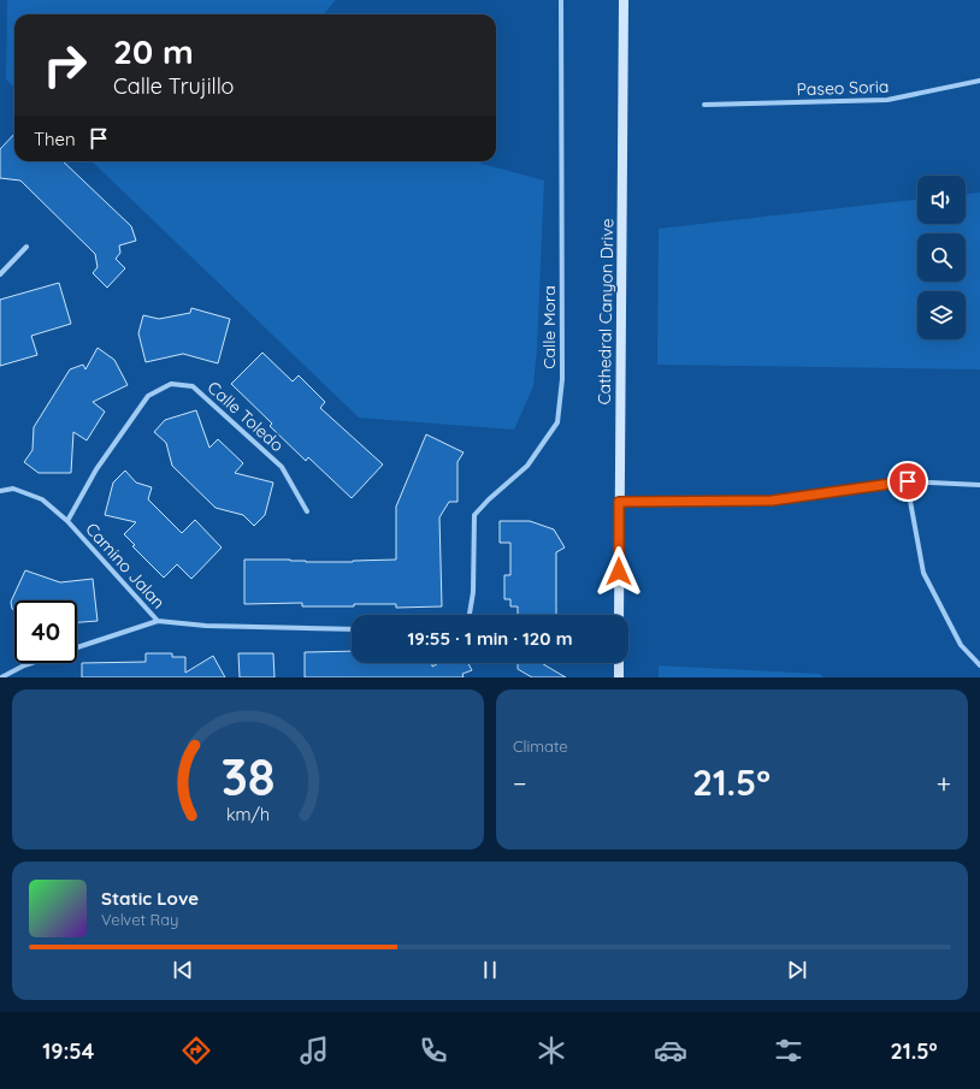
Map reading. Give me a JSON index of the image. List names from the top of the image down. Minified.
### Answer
{"streets":{"street":["Paseo Soria","Cathedral Canyon Drive","Calle Mora","Calle Toledo","Camino Jalan"]},"crossings":[["Calle Toledo","Camino Jalan"]],"page":{"turn":["20 m","Calle Trujillo"],"then":"Then","limit":"40","trip":"19:55 · 1 min · 120 m","tile":"Climate","heat":["−","21.5°","+"],"song":["Static Love","Velvet Ray"],"tabs":["19:54","21.5°"],"gauge":["38","km/h"]}}
